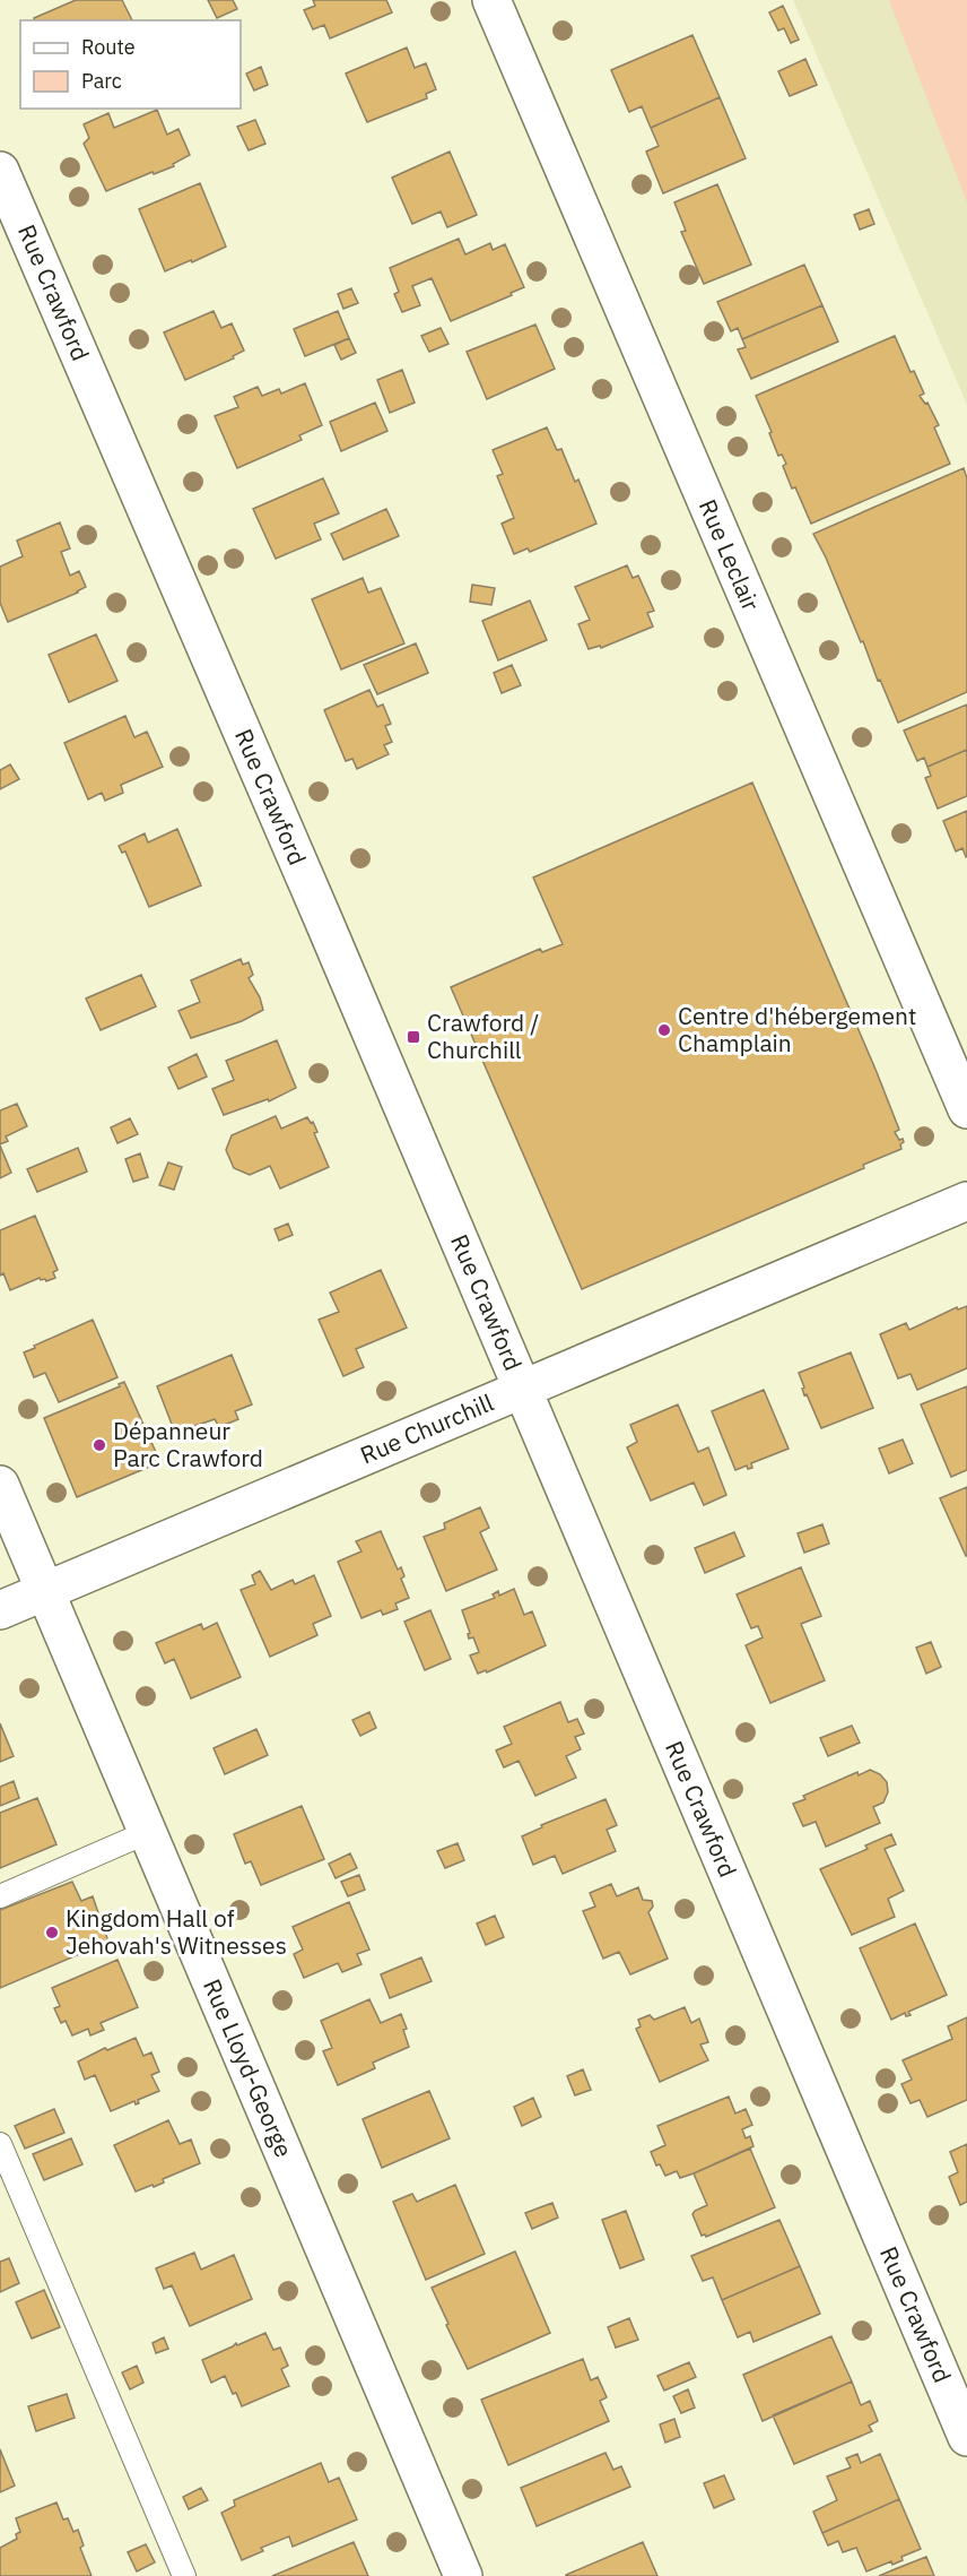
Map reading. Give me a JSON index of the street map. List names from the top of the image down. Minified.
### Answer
{"streets":{"street":["Rue Crawford","Rue Leclair","Rue Churchill","Rue Lloyd-George"]},"crossings":[["Rue Crawford","Rue Churchill"],["Rue Churchill","Rue Lloyd-George"]],"places":{"other":["Centre d'hébergement Champlain","Dépanneur Parc Crawford","Kingdom Hall of Jehovah's Witnesses"],"transit":["Crawford / Churchill"]},"legend":["Route","Parc"]}
